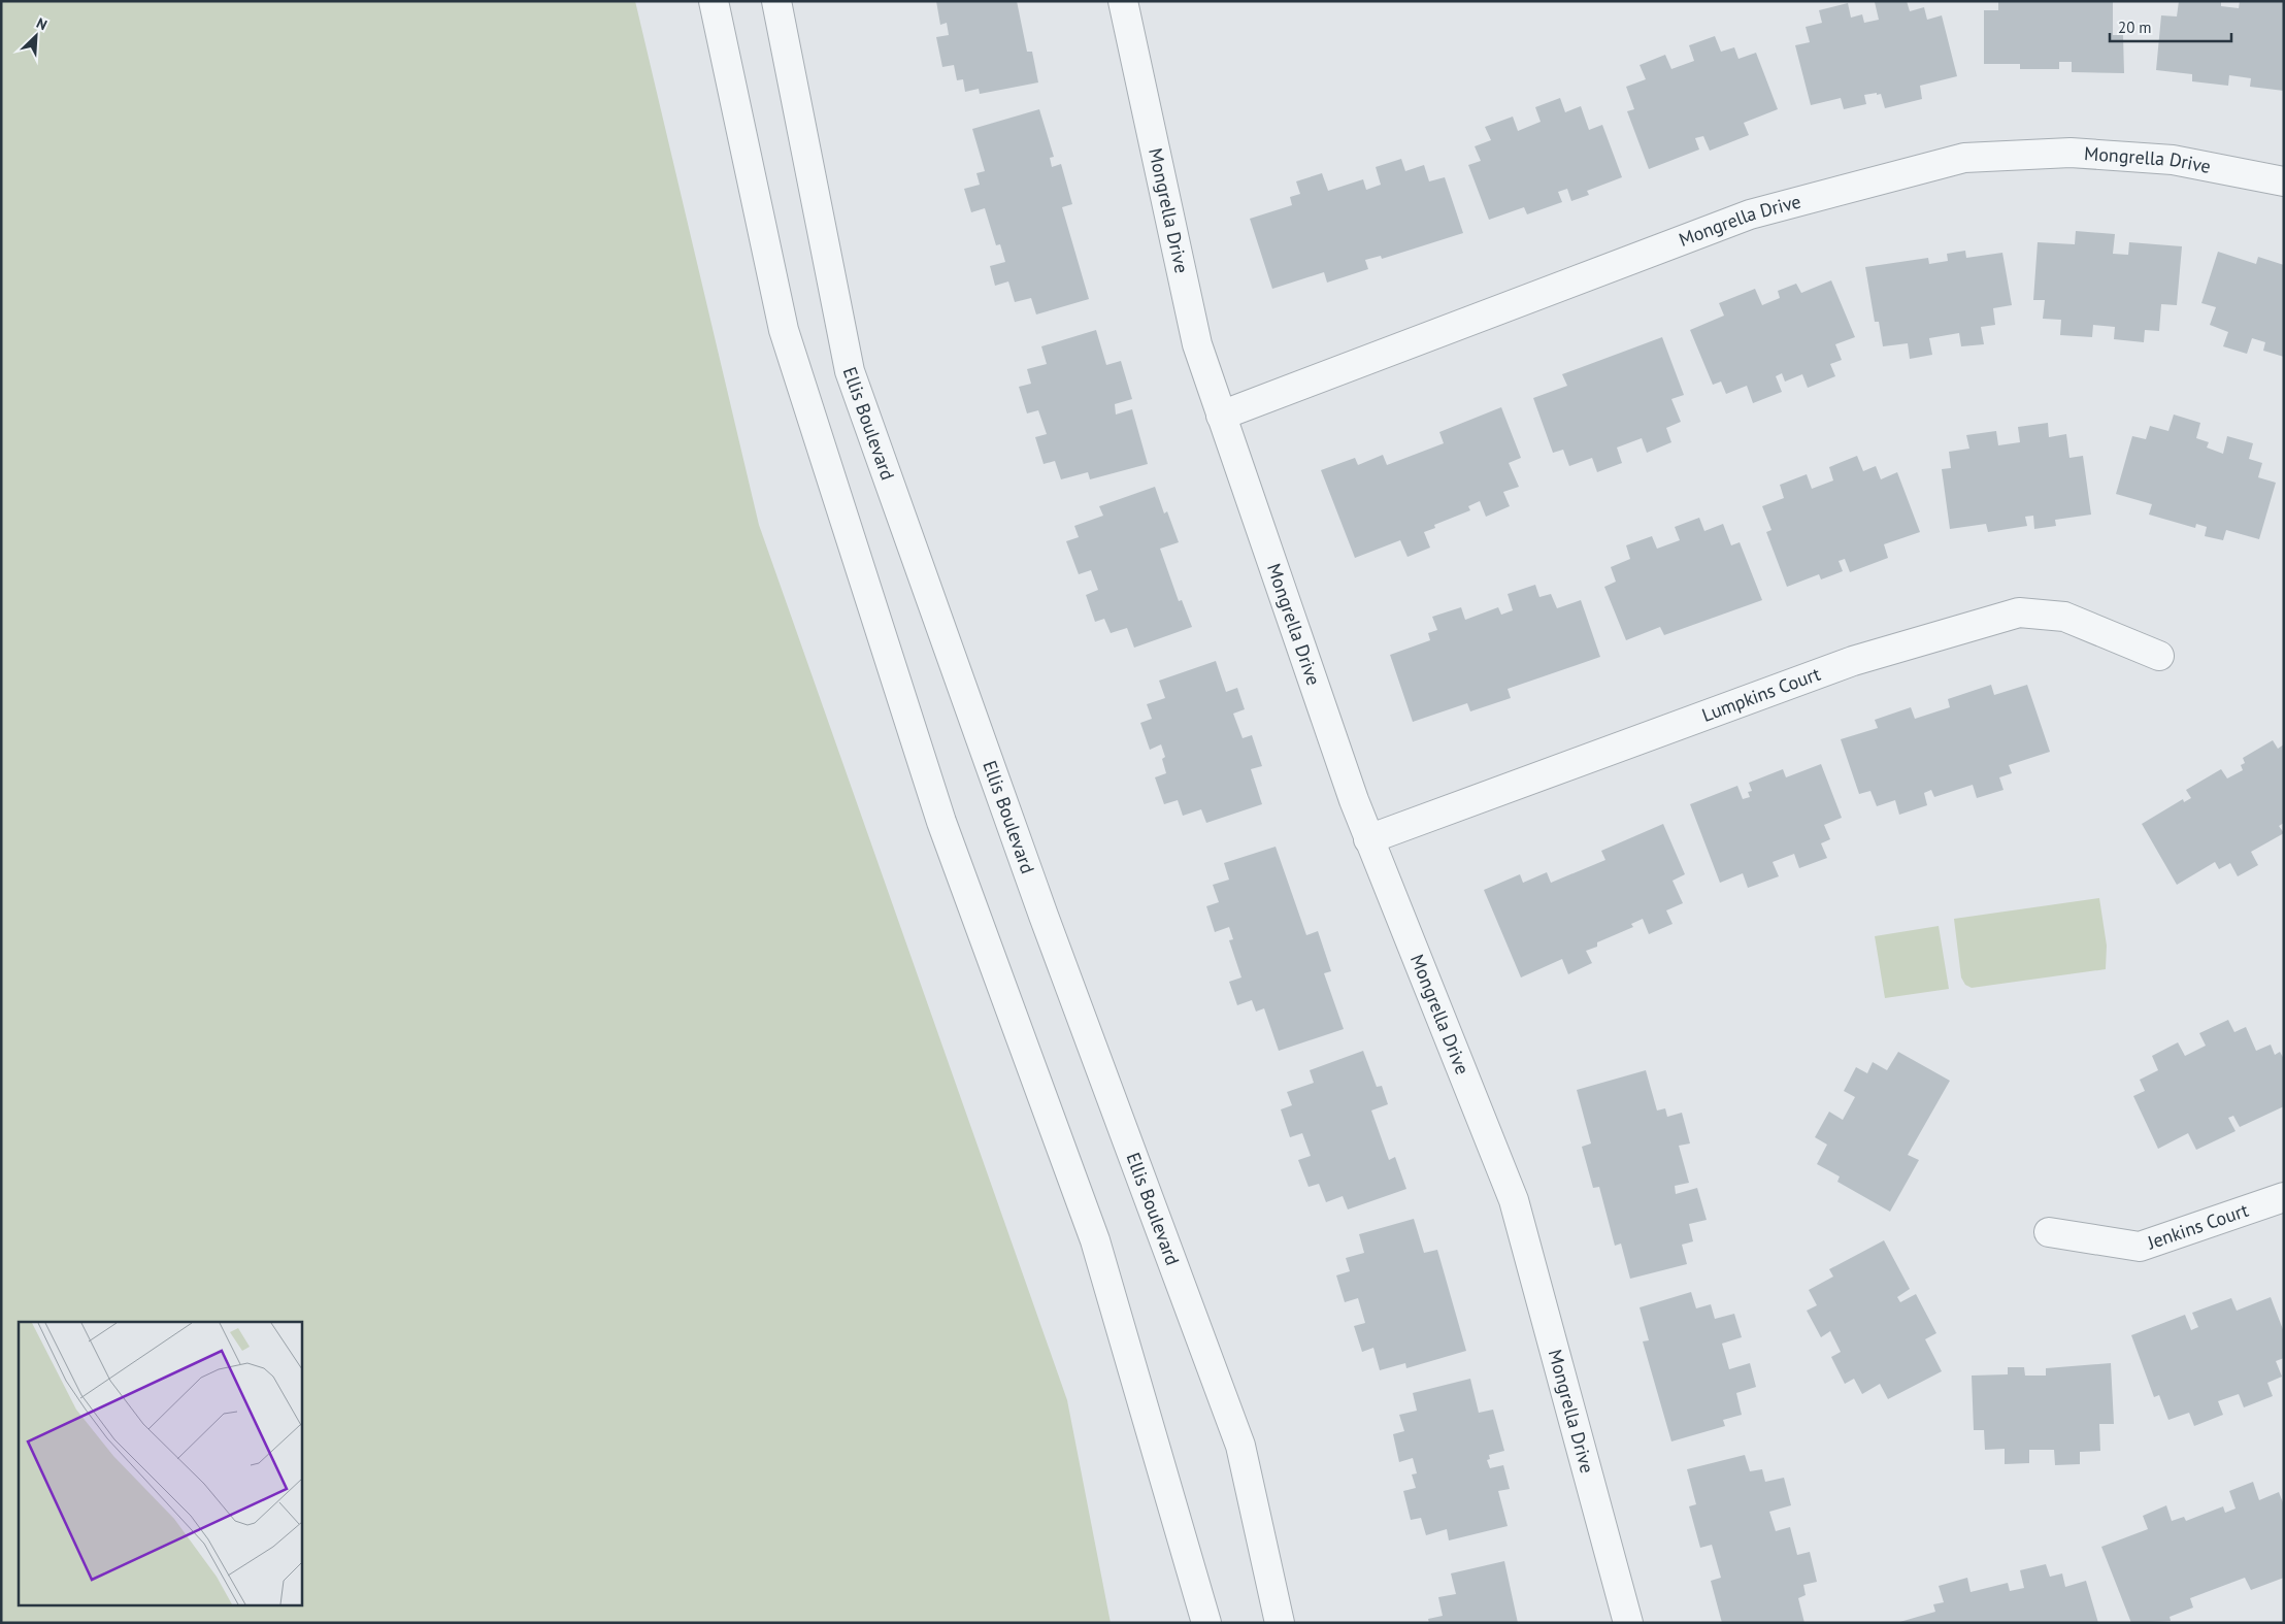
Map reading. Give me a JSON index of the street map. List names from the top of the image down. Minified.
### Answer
{"streets":{"street":["Mongrella Drive","Ellis Boulevard","Lumpkins Court","Jenkins Court"]},"crossings":[["Mongrella Drive","Lumpkins Court"]],"scale_bar":"20 m","north":"top right"}
